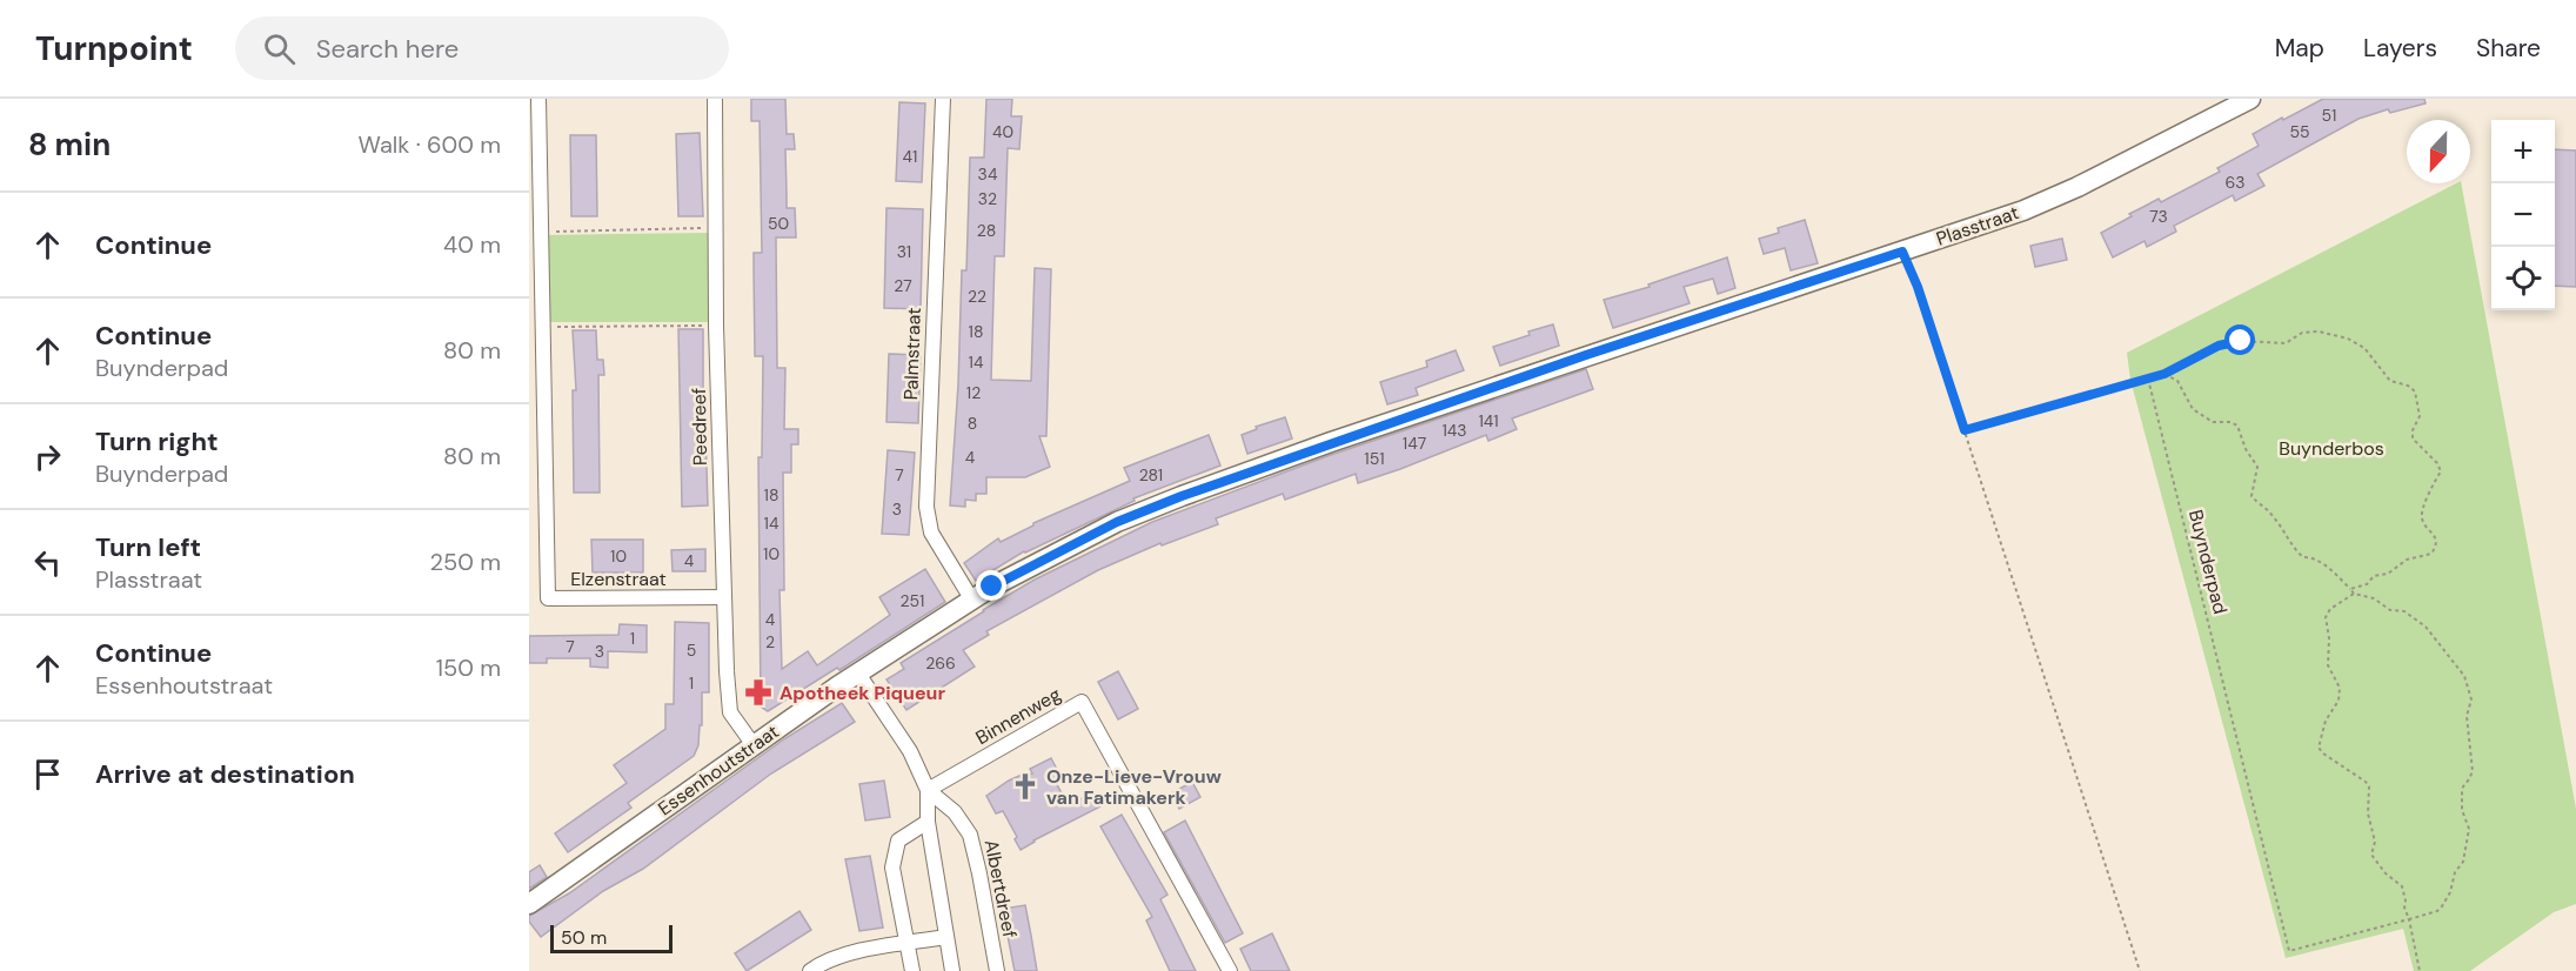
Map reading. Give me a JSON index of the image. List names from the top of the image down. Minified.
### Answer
{"streets":{"street":["Plasstraat","Palmstraat","Peedreef","Elzenstraat","Binnenweg","Essenhoutstraat","Albertdreef"],"path":["Buynderpad"]},"crossings":[["Plasstraat","Essenhoutstraat"],["Palmstraat","Essenhoutstraat"],["Peedreef","Elzenstraat"],["Peedreef","Essenhoutstraat"],["Binnenweg","Albertdreef"],["Essenhoutstraat","Albertdreef"]],"parks":["Buynderbos"],"places":{"pharmacy":["Apotheek Piqueur"],"church":["Onze-Lieve-Vrouw van Fatimakerk"]},"house_numbers":["51","40","55","41","34","63","32","73","50","28","31","27","22","18","14","12","141","8","143","147","4","151","7","281","18","3","14","10","10","4","251","4","1","2","7","5","3","266","1"],"scale_bar":"50 m","north":"bottom","page":{"header":"Turnpoint","search":"Search here","nav":["Map","Layers","Share"],"heading":["8 min","Walk · 600 m"],"map_buttons":["+","−"],"list":[["Continue","40 m"],["Continue","Buynderpad","80 m"],["Turn right","Buynderpad","80 m"],["Turn left","Plasstraat","250 m"],["Continue","Essenhoutstraat","150 m"],"Arrive at destination"],"scale":"50 m"}}
